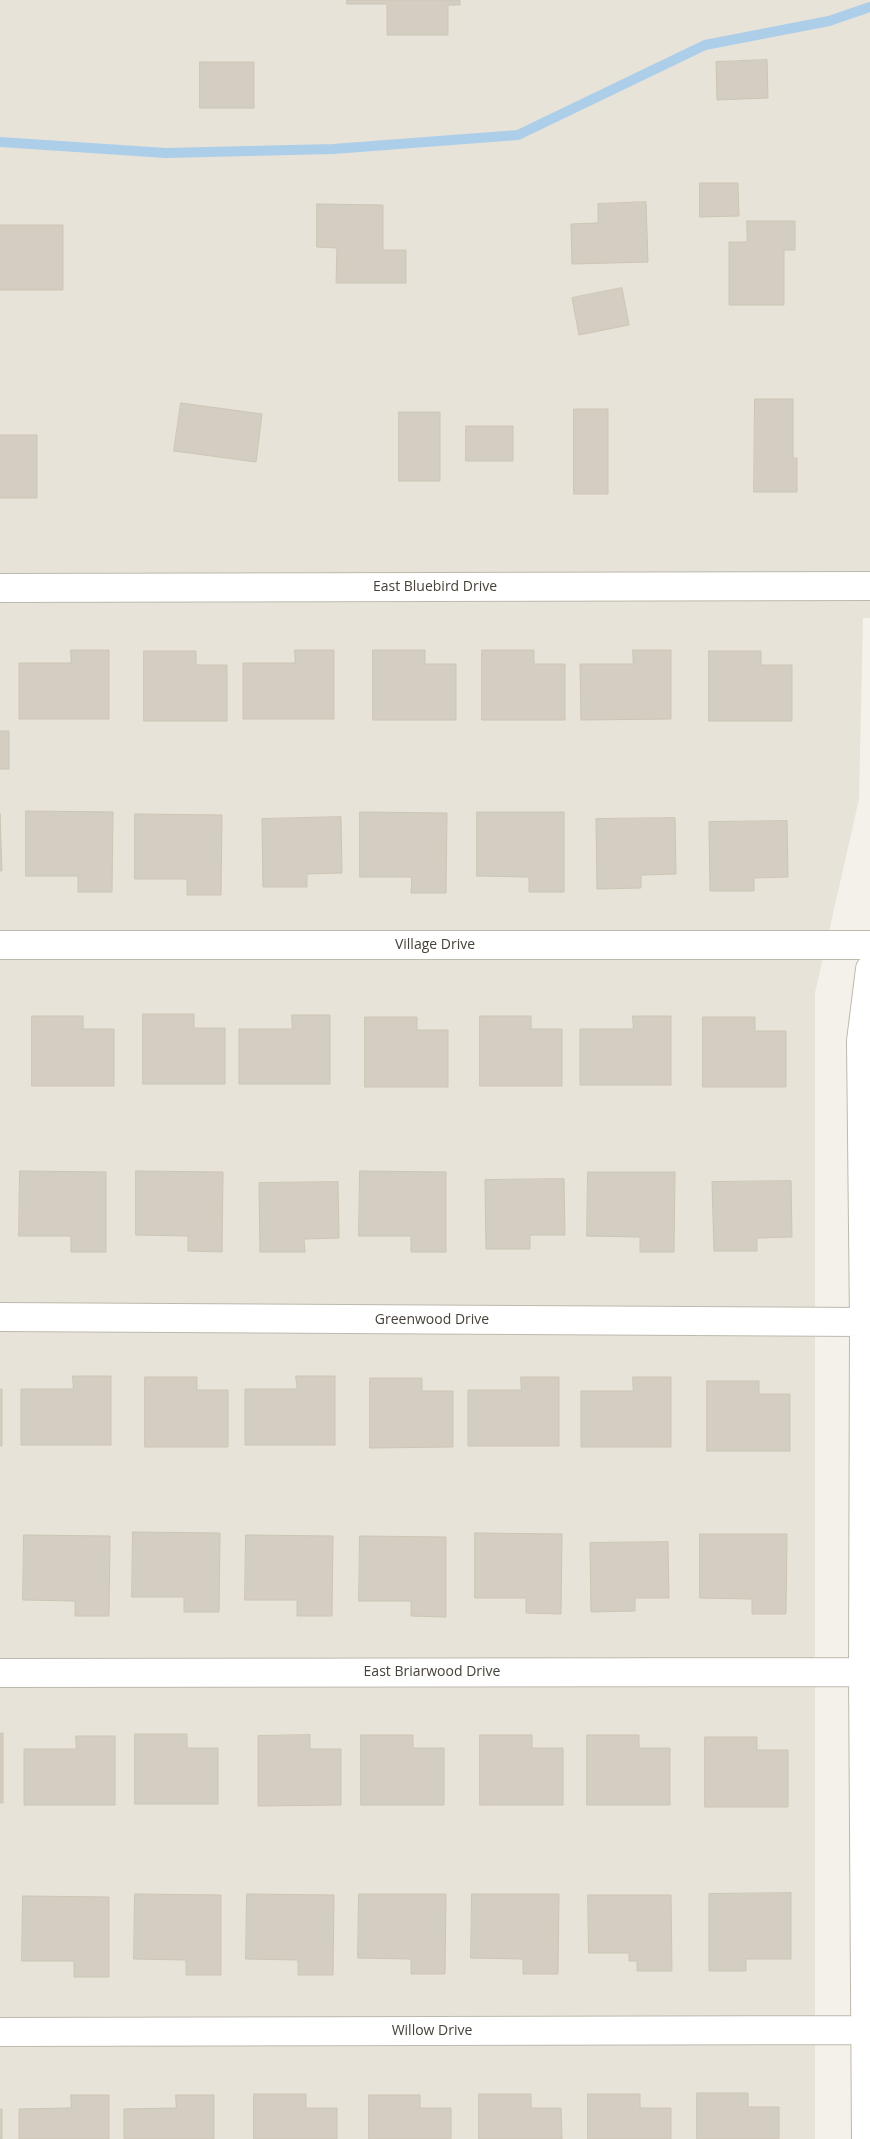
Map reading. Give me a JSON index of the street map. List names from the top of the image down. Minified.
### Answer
{"streets":{"street":["East Bluebird Drive","Village Drive","Greenwood Drive","East Briarwood Drive","Willow Drive"]}}
